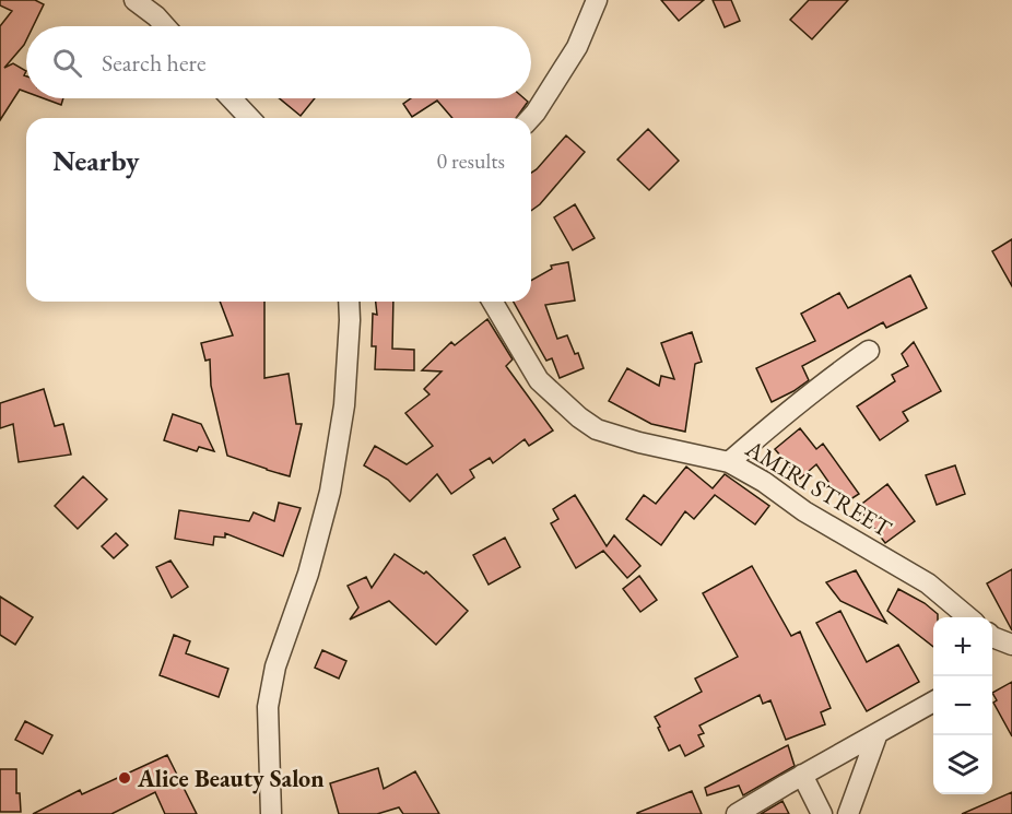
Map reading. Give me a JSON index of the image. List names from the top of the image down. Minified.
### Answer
{"streets":{"street":["AMIRI STREET"]},"places":["Alice Beauty Salon"],"page":{"search":"Search here","heading":["Nearby","0 results"],"map_buttons":["+","−"]}}
